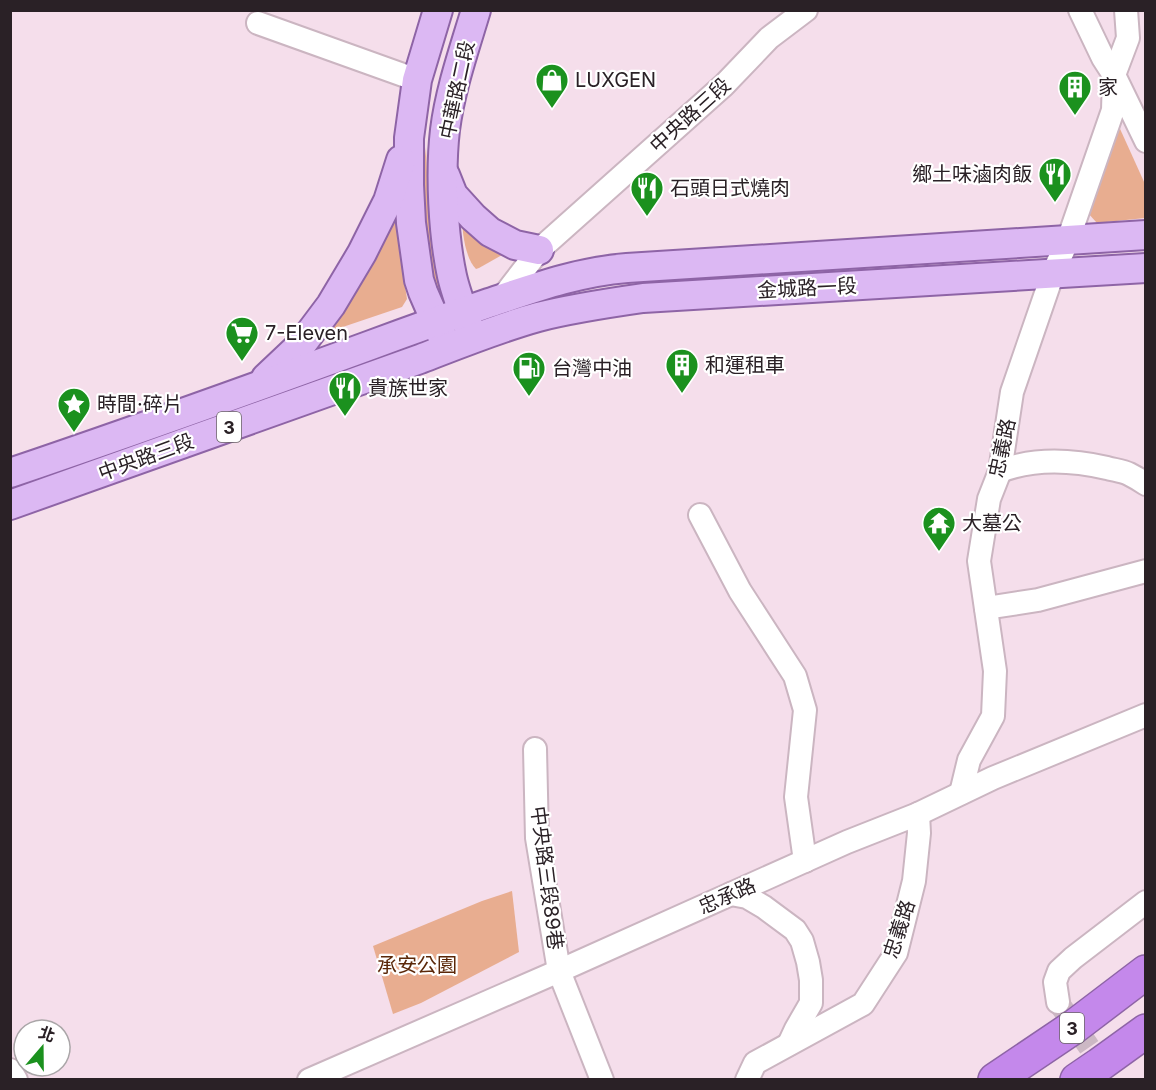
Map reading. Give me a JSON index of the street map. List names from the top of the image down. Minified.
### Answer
{"streets":{"highway":["3"],"main road":["中華路二段","中央路三段","金城路一段"],"street":["忠義路","中央路三段89巷","忠承路"]},"crossings":[["中華路二段","中央路三段"],["中華路二段","金城路一段"],["中華路二段","3"],["中央路三段","金城路一段"],["中央路三段","3"],["金城路一段","忠義路"],["忠義路","忠承路"],["中央路三段89巷","忠承路"]],"parks":["承安公園"],"places":{"shop":["LUXGEN"],"building":["家","和運租車"],"restaurant":["鄉土味滷肉飯","石頭日式燒肉","貴族世家"],"supermarket":["7-Eleven"],"fuel station":["台灣中油"],"place":["時間·碎片"],"temple":["大墓公"]},"north":"top"}
